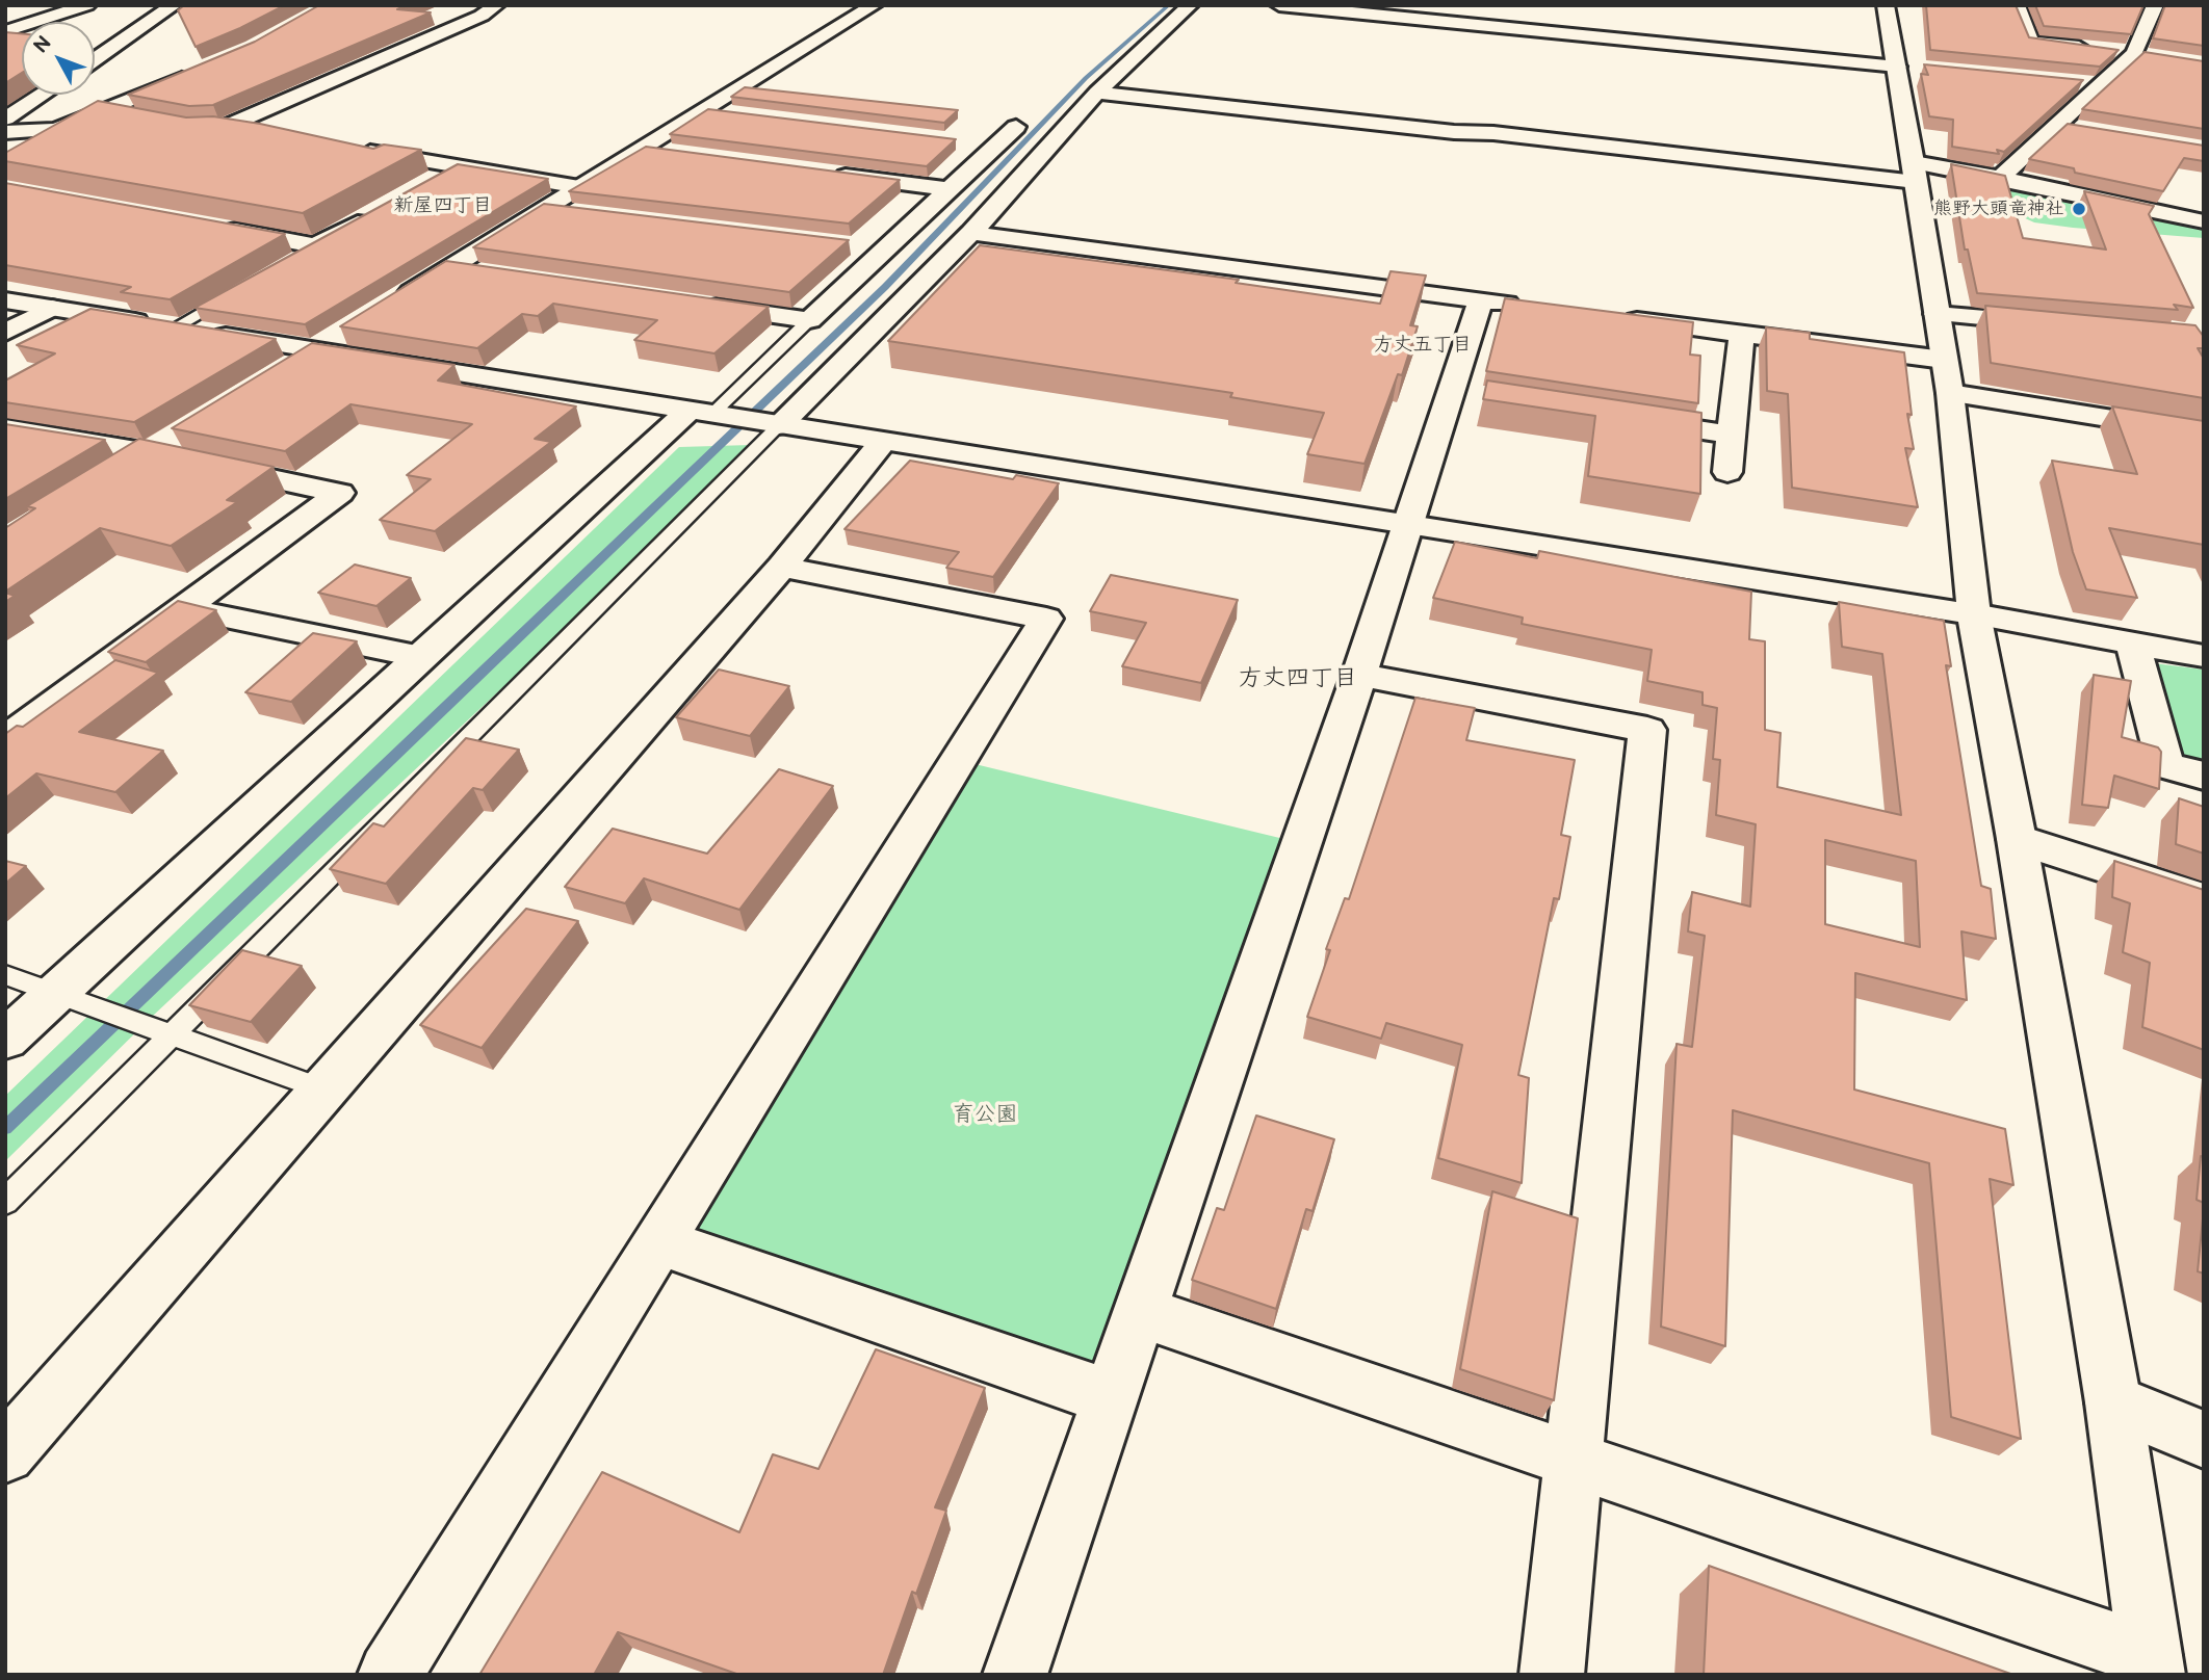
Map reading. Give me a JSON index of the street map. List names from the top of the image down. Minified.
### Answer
{"districts":["新屋四丁目","方丈五丁目","方丈四丁目"],"parks":["育公園"],"places":["熊野大頭竜神社"],"north":"top left"}
